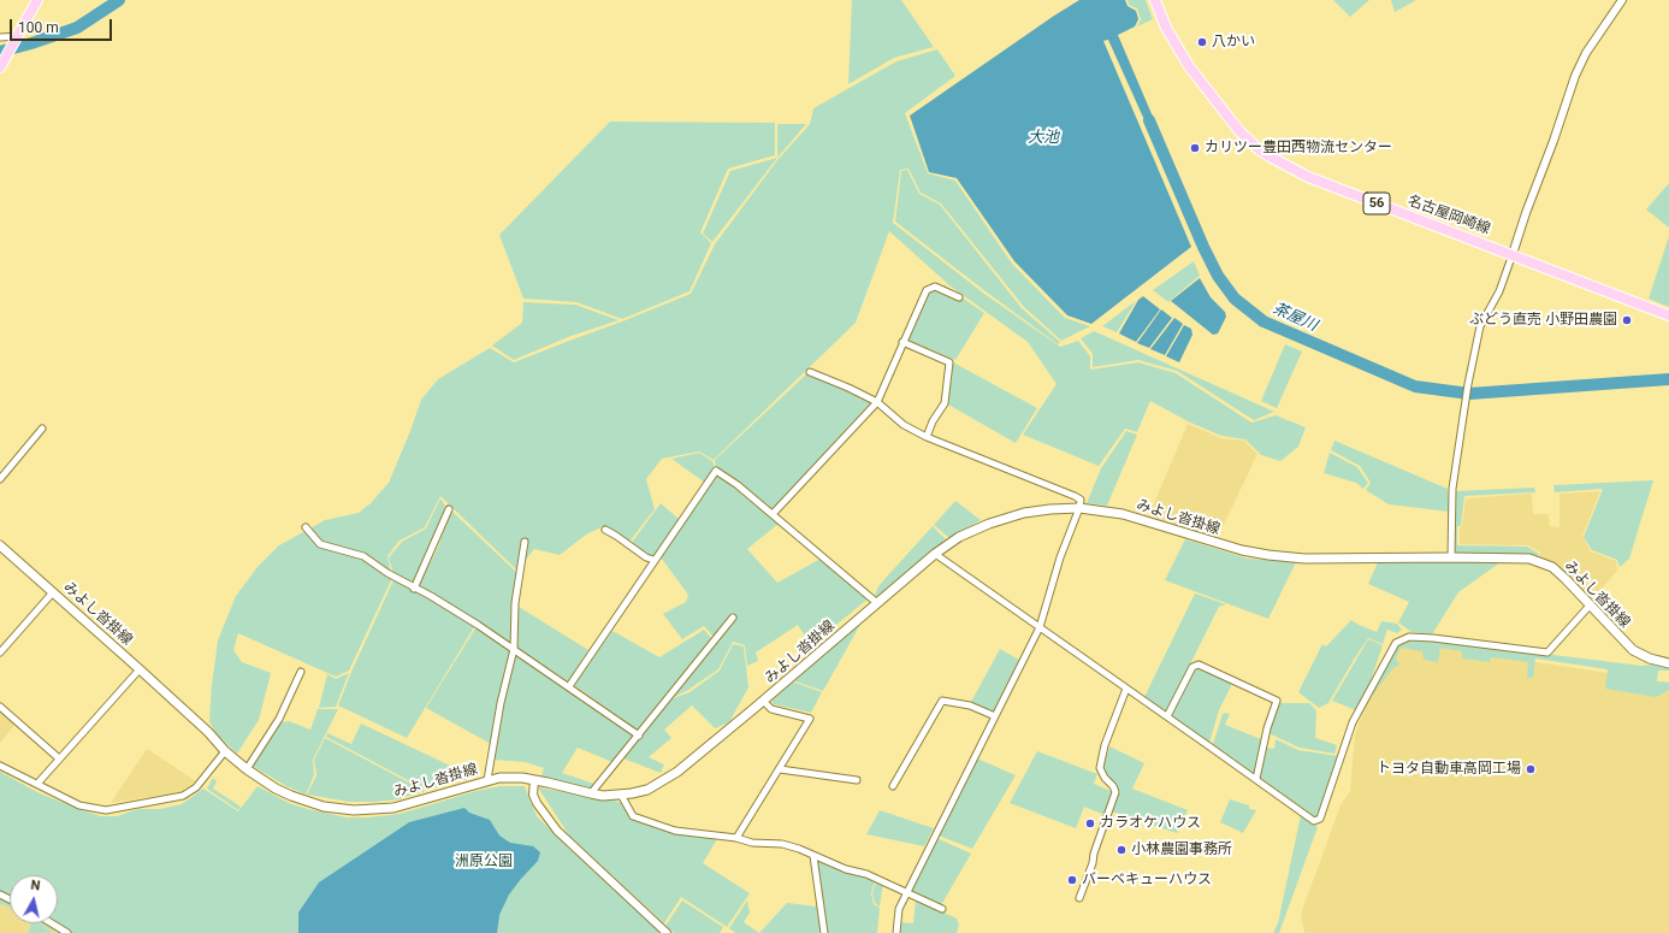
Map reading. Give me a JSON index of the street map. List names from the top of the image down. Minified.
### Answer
{"streets":{"main road":["56","名古屋岡崎線","みよし沓掛線"]},"water":["大池","茶屋川"],"parks":["洲原公園"],"places":["八かい","カリツー豊田西物流センター","ぶどう直売 小野田農園","トヨタ自動車高岡工場","カラオケハウス","小林農園事務所","バーベキューハウス"],"scale_bar":"100 m","north":"top"}
